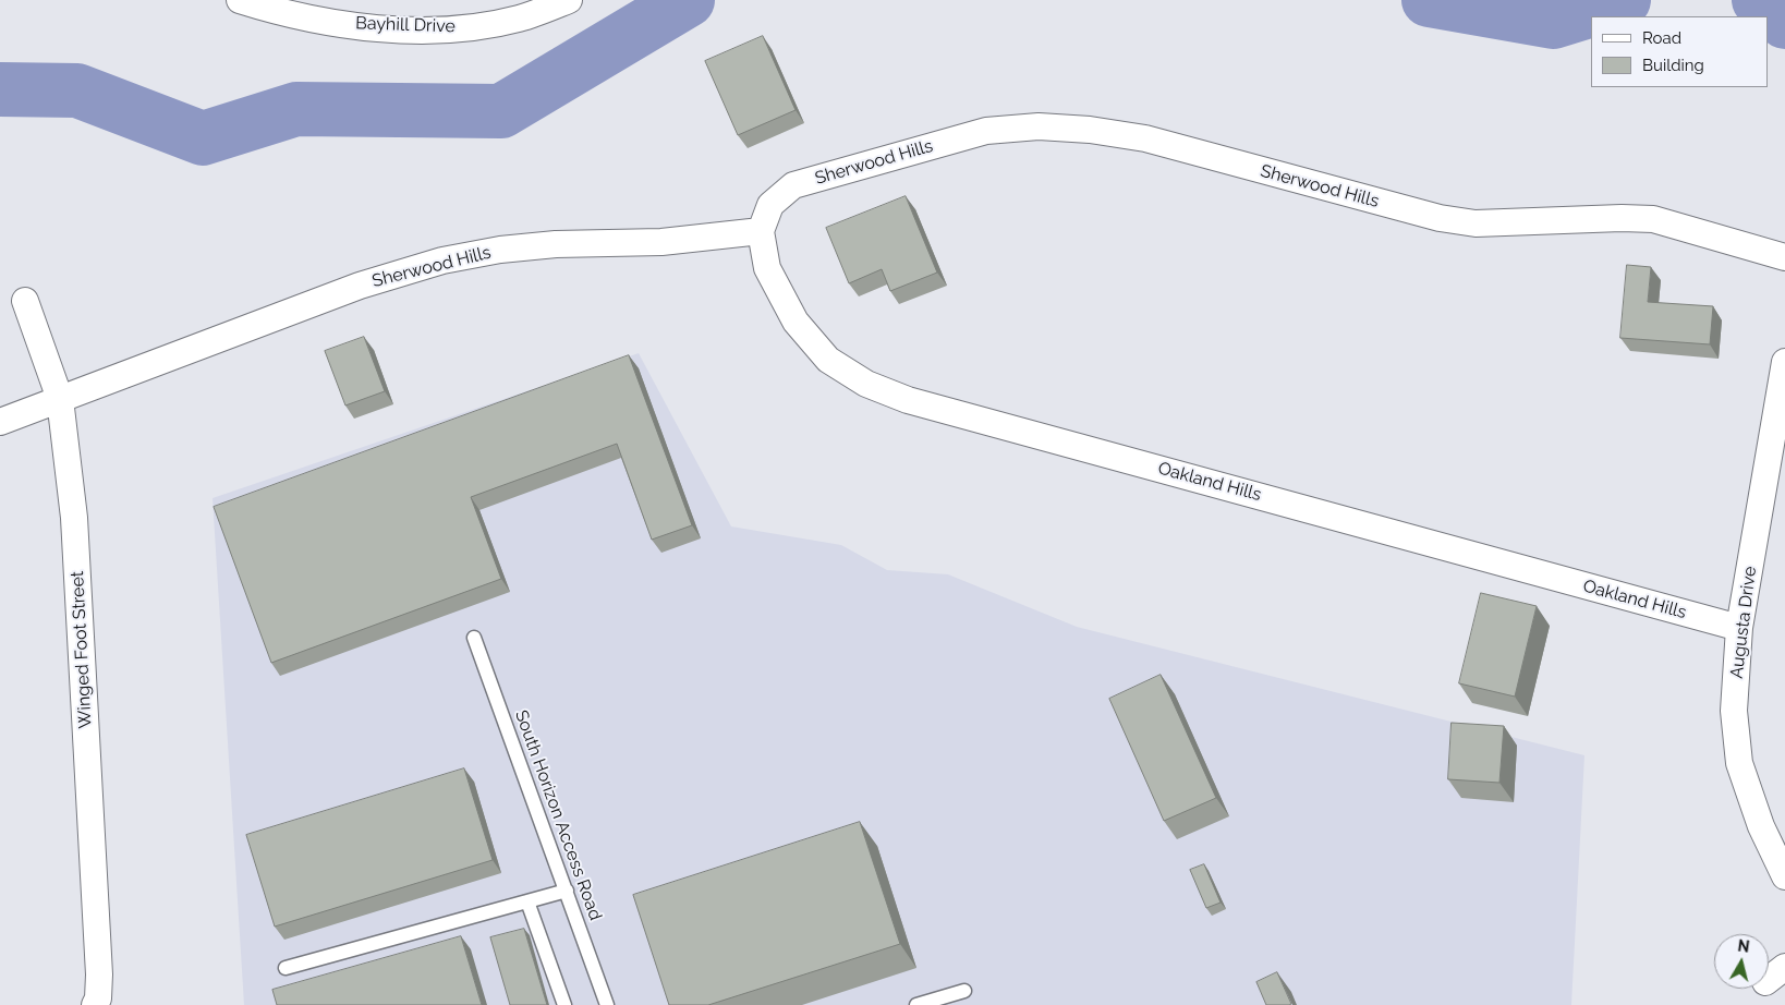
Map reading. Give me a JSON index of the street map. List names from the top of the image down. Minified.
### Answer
{"streets":{"street":["Bayhill Drive","Sherwood Hills","Oakland Hills","Augusta Drive","Winged Foot Street"],"lane":["South Horizon Access Road"]},"crossings":[["Sherwood Hills","Oakland Hills"],["Sherwood Hills","Winged Foot Street"],["Oakland Hills","Augusta Drive"]],"legend":["Road","Building"],"north":"top"}
